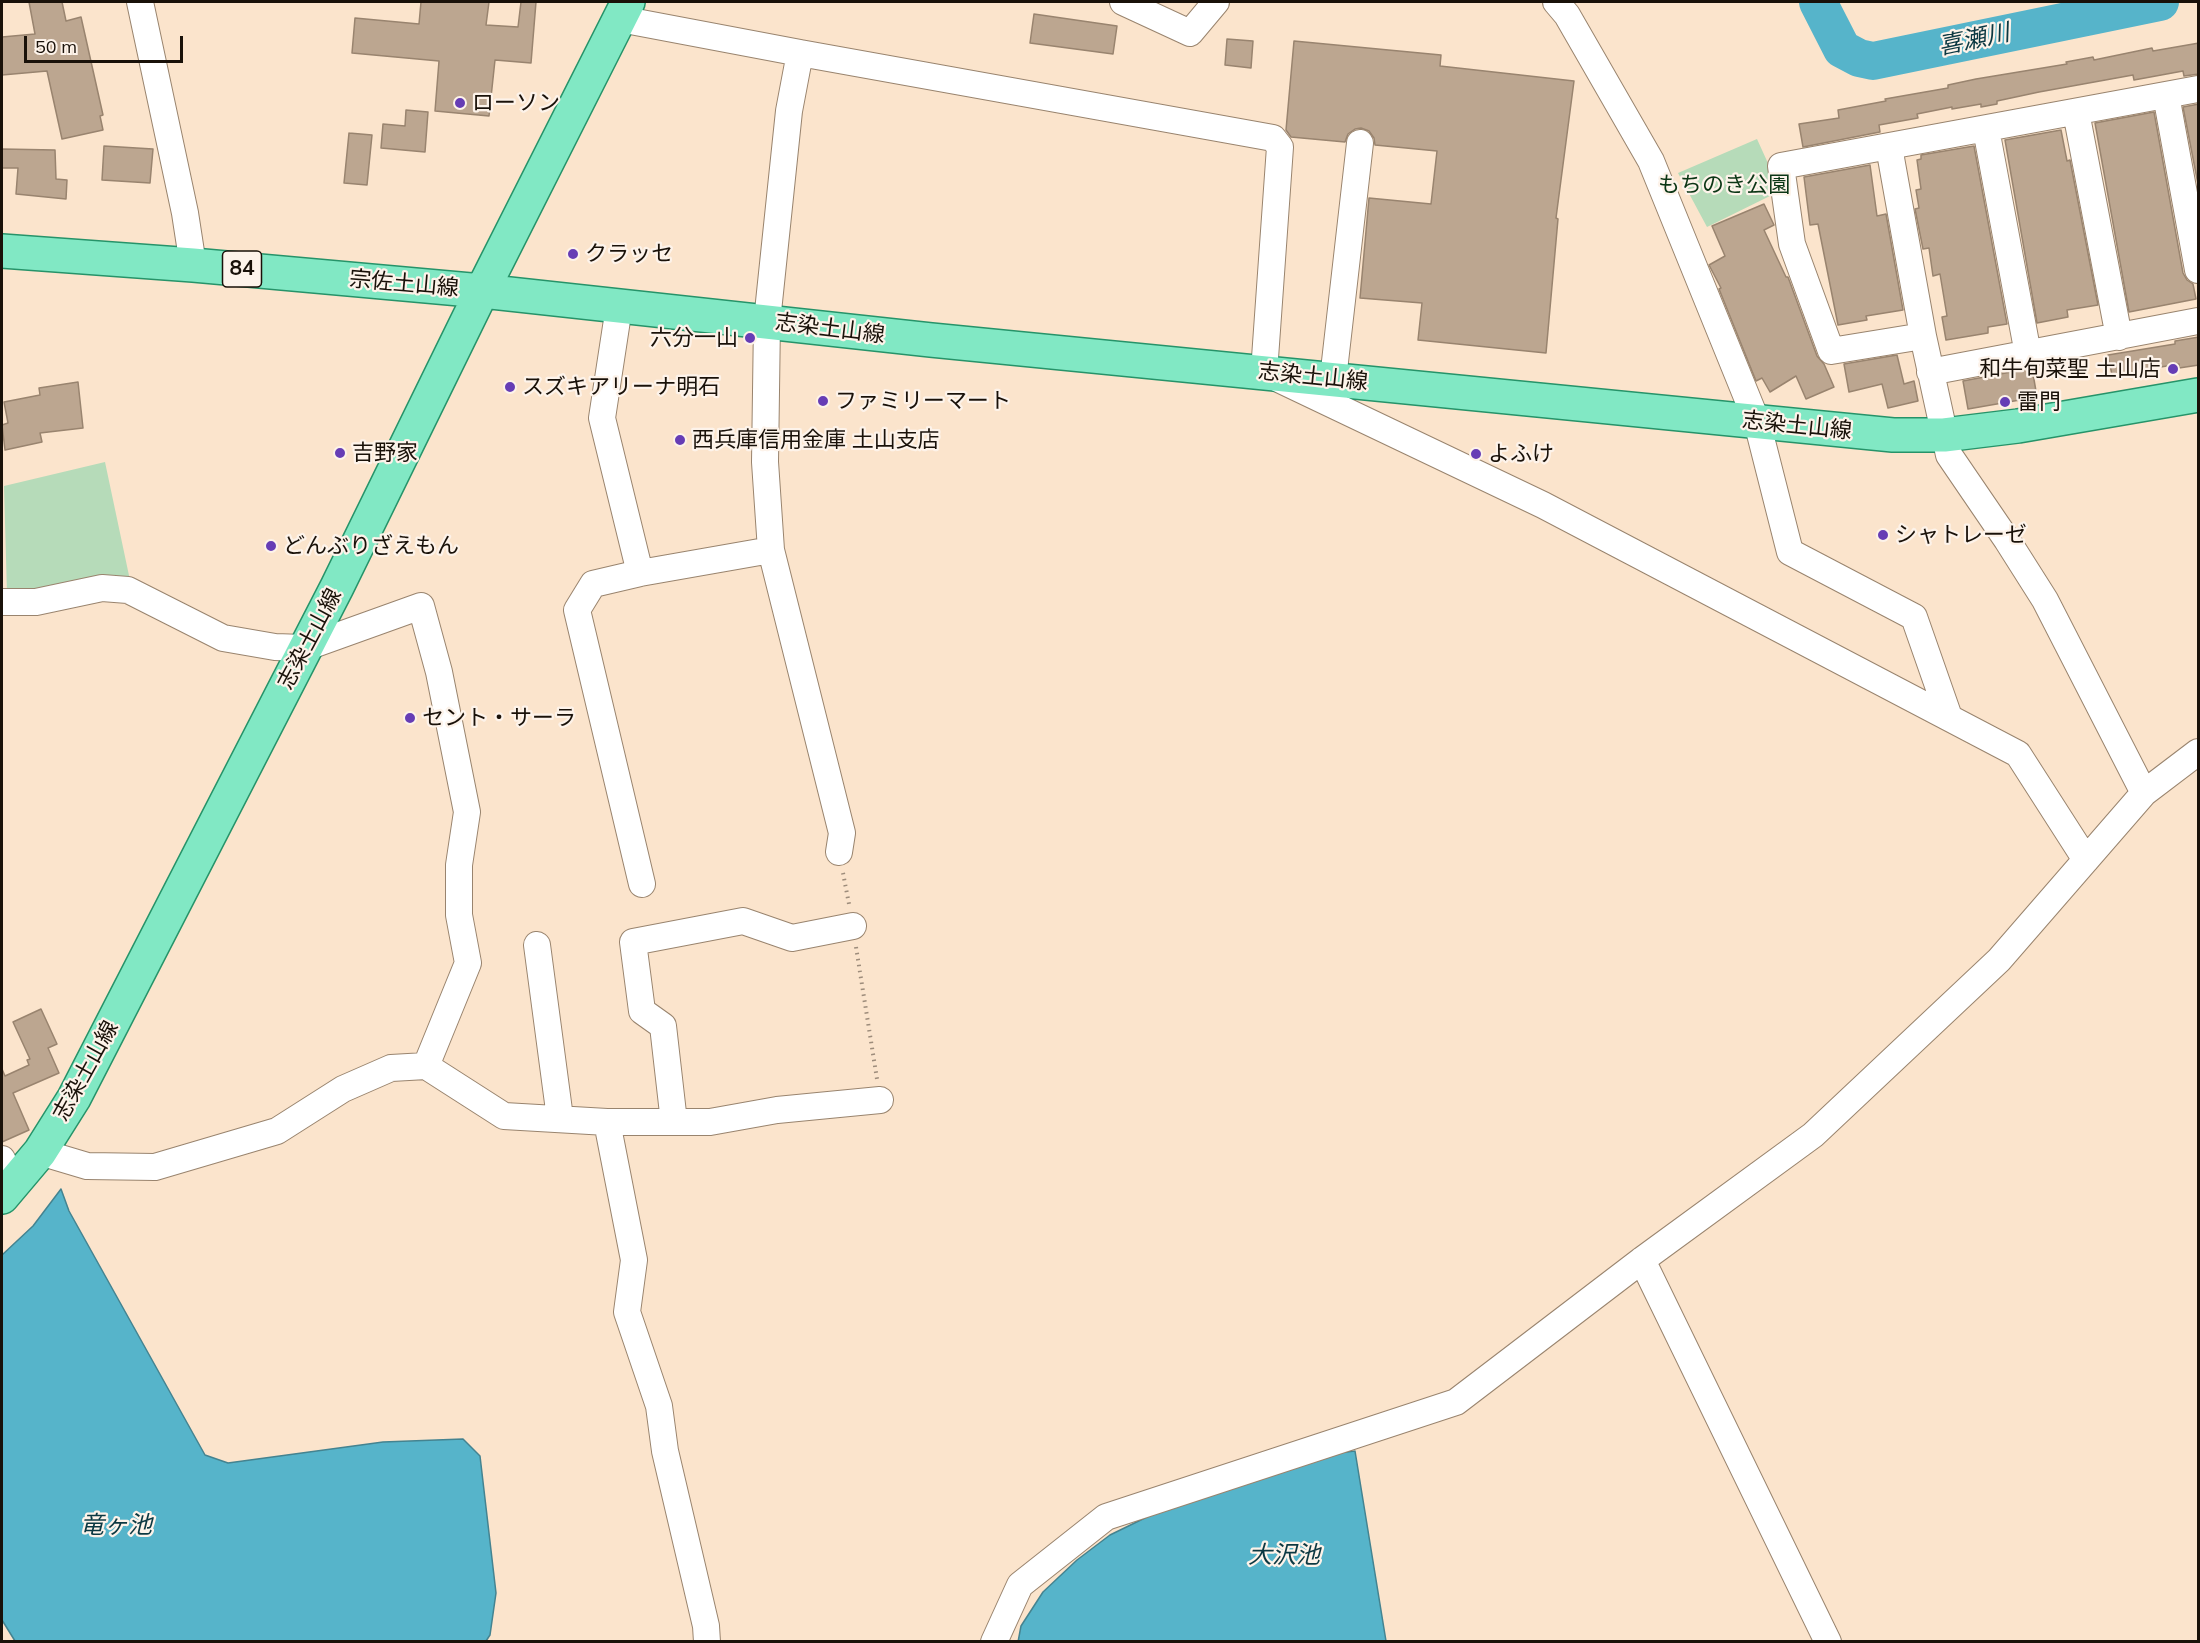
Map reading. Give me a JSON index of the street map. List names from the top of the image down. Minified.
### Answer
{"streets":{"main road":["84","宗佐土山線","志染土山線"]},"crossings":[["宗佐土山線","志染土山線"]],"water":["喜瀬川","竜ヶ池","大沢池"],"parks":["もちのき公園"],"places":["ローソン","クラッセ","六分一山","和牛旬菜聖 土山店","スズキアリーナ明石","ファミリーマート","雷門","西兵庫信用金庫 土山支店","吉野家","よふけ","シャトレーゼ","どんぶりざえもん","セント・サーラ"],"scale_bar":"50 m"}
